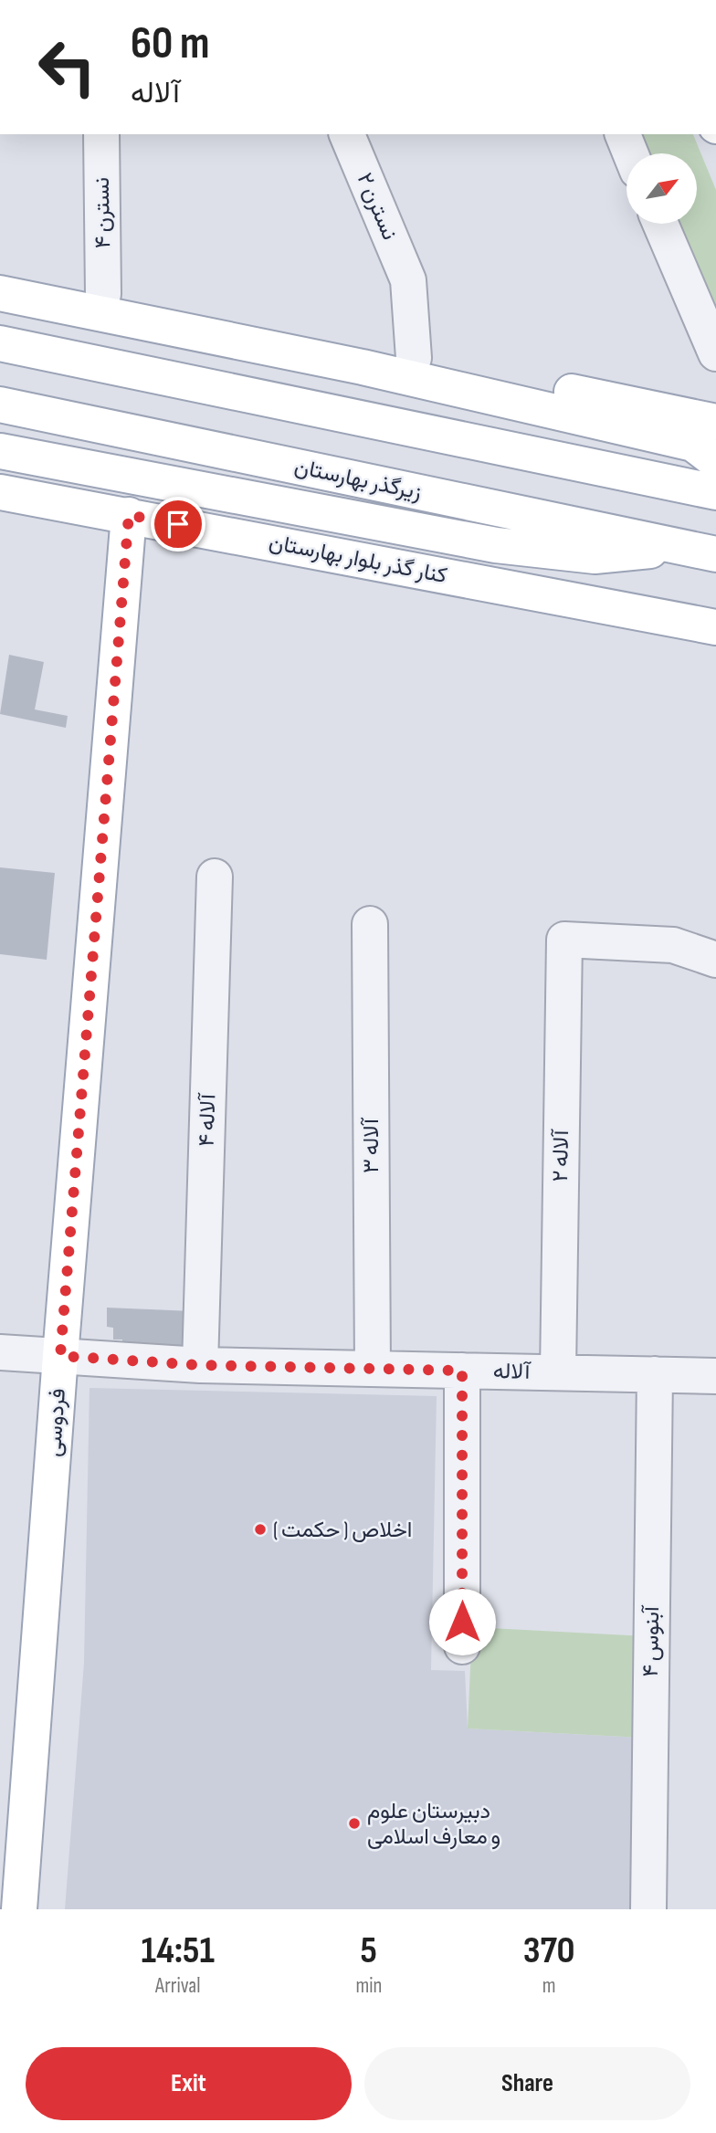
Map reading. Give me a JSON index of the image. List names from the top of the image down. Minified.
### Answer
{"streets":{"main road":["زیرگذر بهارستان","کنار گذر بلوار بهارستان","فردوسی"],"street":["نسترن ۲","نسترن ۴","آلاله ۴","آلاله ۳","آلاله ۲","آلاله","آبنوس ۴"]},"crossings":[["کنار گذر بلوار بهارستان","فردوسی"],["آلاله ۴","آلاله"],["آلاله ۳","آلاله"],["آلاله ۲","آلاله"],["آلاله","فردوسی"],["آلاله","آبنوس ۴"]],"places":["اخلاص ( حکمت )","دبیرستان علوم و معارف اسلامی"],"north":"top right","page":{"turn":["60 m","آلاله"],"eta":["14:51","Arrival","5","min","370","m"],"buttons":["Exit","Share"]}}
